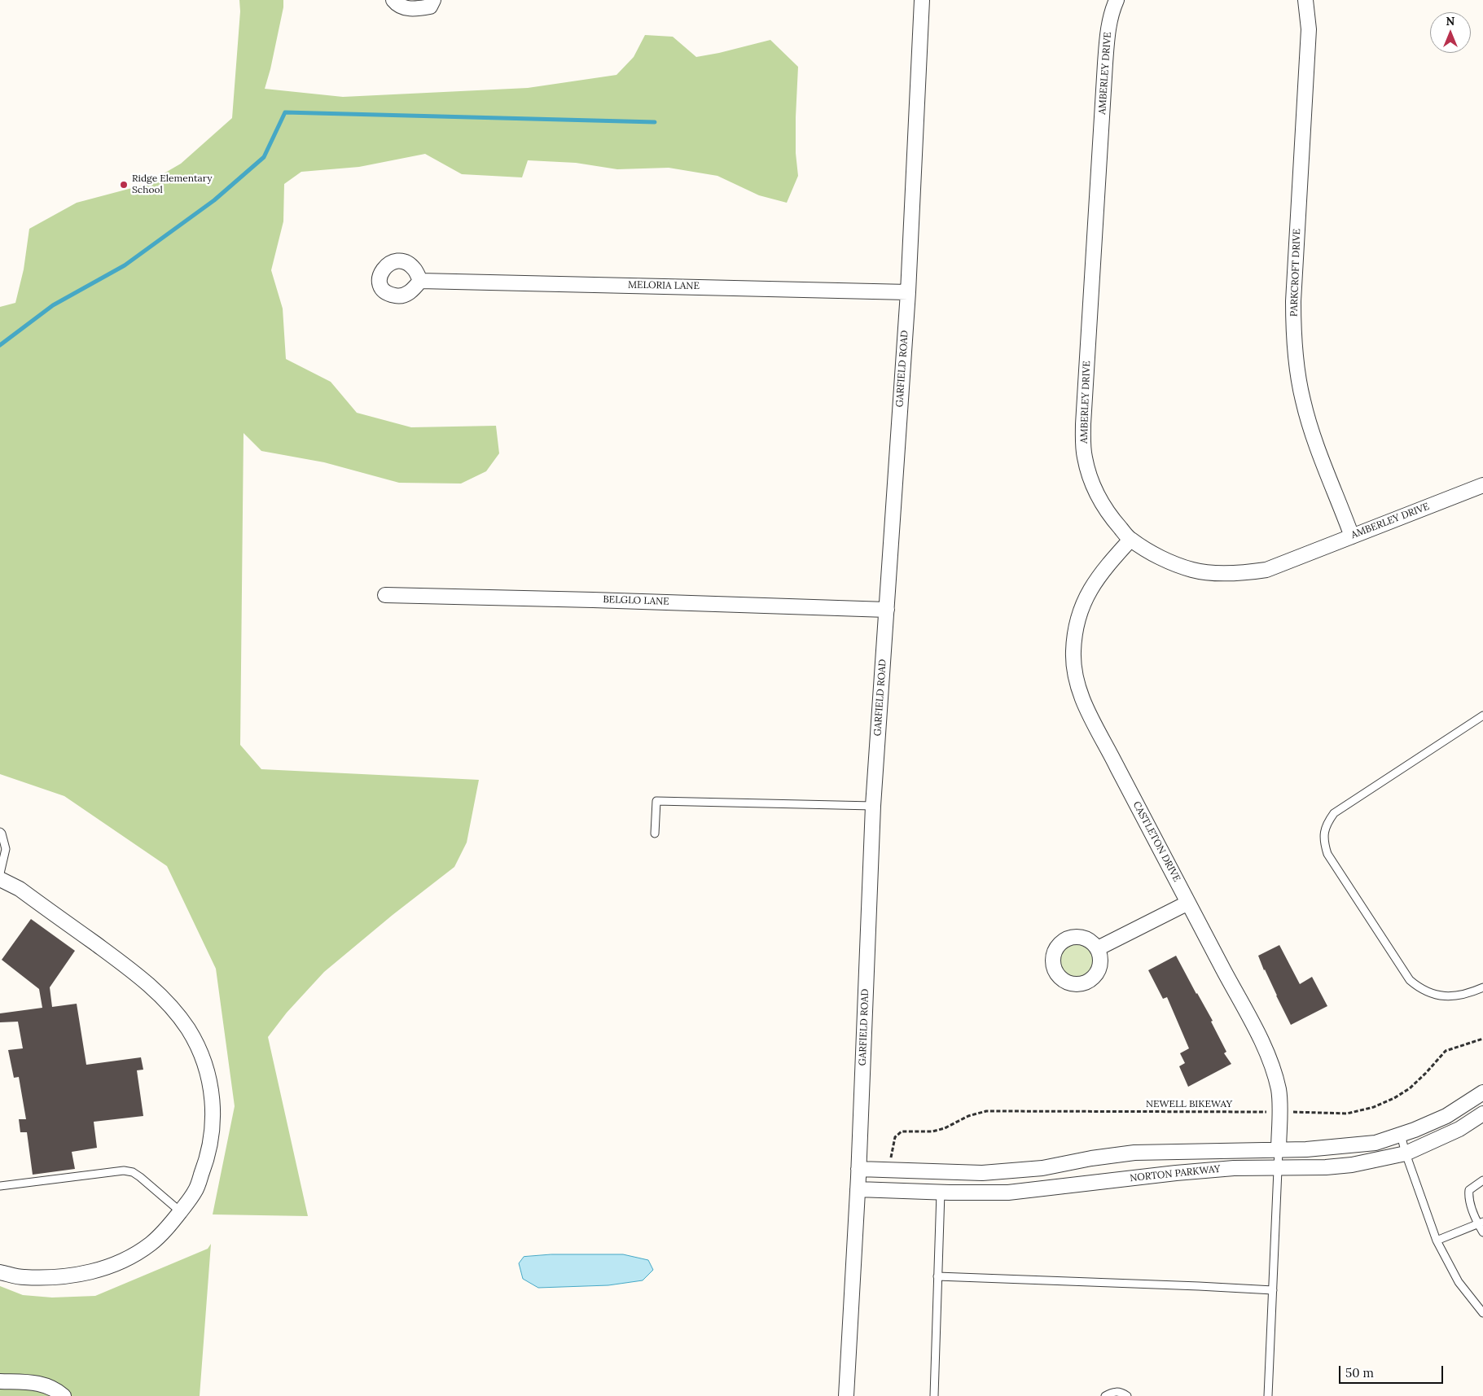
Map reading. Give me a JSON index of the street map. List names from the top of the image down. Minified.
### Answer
{"streets":{"street":["AMBERLEY DRIVE","PARKCROFT DRIVE","MELORIA LANE","GARFIELD ROAD","BELGLO LANE","CASTLETON DRIVE","NORTON PARKWAY"],"path":["NEWELL BIKEWAY"]},"crossings":[["AMBERLEY DRIVE","PARKCROFT DRIVE"],["AMBERLEY DRIVE","CASTLETON DRIVE"],["MELORIA LANE","GARFIELD ROAD"],["GARFIELD ROAD","BELGLO LANE"],["GARFIELD ROAD","NORTON PARKWAY"],["CASTLETON DRIVE","NEWELL BIKEWAY"],["CASTLETON DRIVE","NORTON PARKWAY"]],"places":["Ridge Elementary School"],"scale_bar":"50 m","north":"top"}
